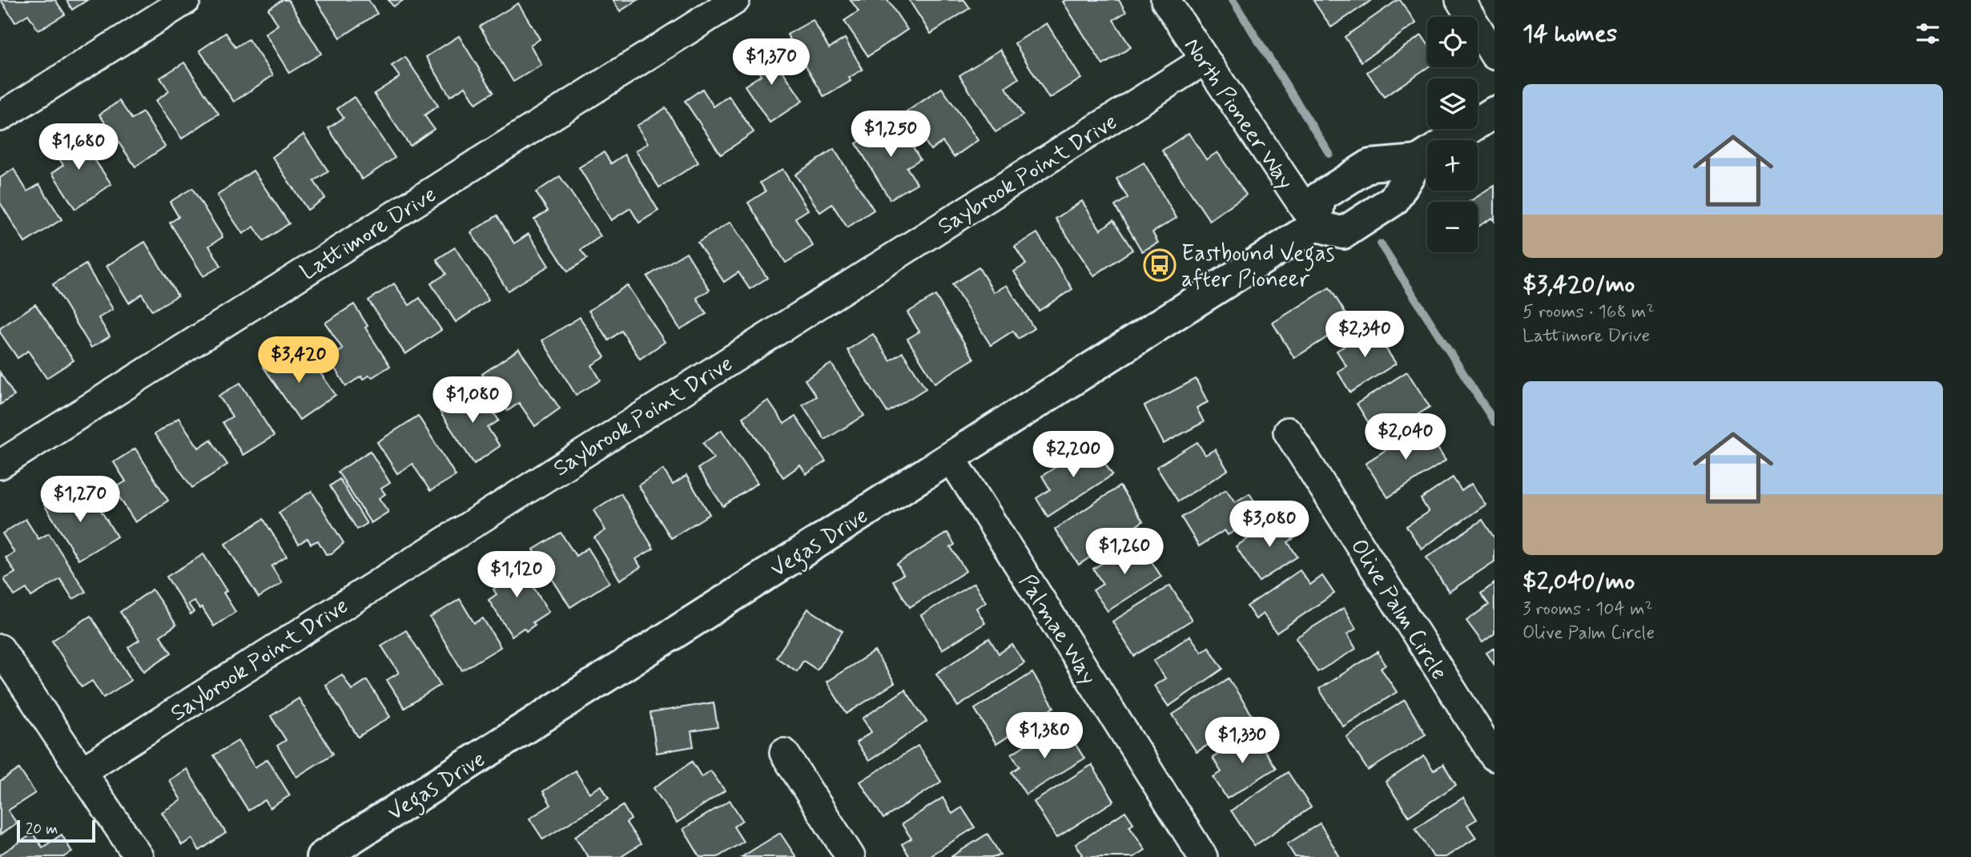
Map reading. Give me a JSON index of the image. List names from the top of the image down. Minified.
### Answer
{"streets":{"main road":["Vegas Drive"],"street":["North Pioneer Way","Saybrook Point Drive","Lattimore Drive","Olive Palm Circle","Palmae Way"]},"crossings":[["North Pioneer Way","Saybrook Point Drive"],["North Pioneer Way","Vegas Drive"],["Vegas Drive","Palmae Way"]],"places":{"bus stop":["Eastbound Vegas after Pioneer"]},"scale_bar":"20 m","page":{"heading":"14 homes","map_buttons":["+","−"],"price":["$1,370","$1,250","$1,680","$2,340","$3,420","$1,080","$2,040","$2,200","$1,270","$3,080","$1,260","$1,120","$1,380","$1,330"],"list":[{"name":"$3,420/mo","note":"5 rooms · 168 m² · Lattimore Drive"},{"name":"$2,040/mo","note":"3 rooms · 104 m² · Olive Palm Circle"}],"scale":"20 m"}}
